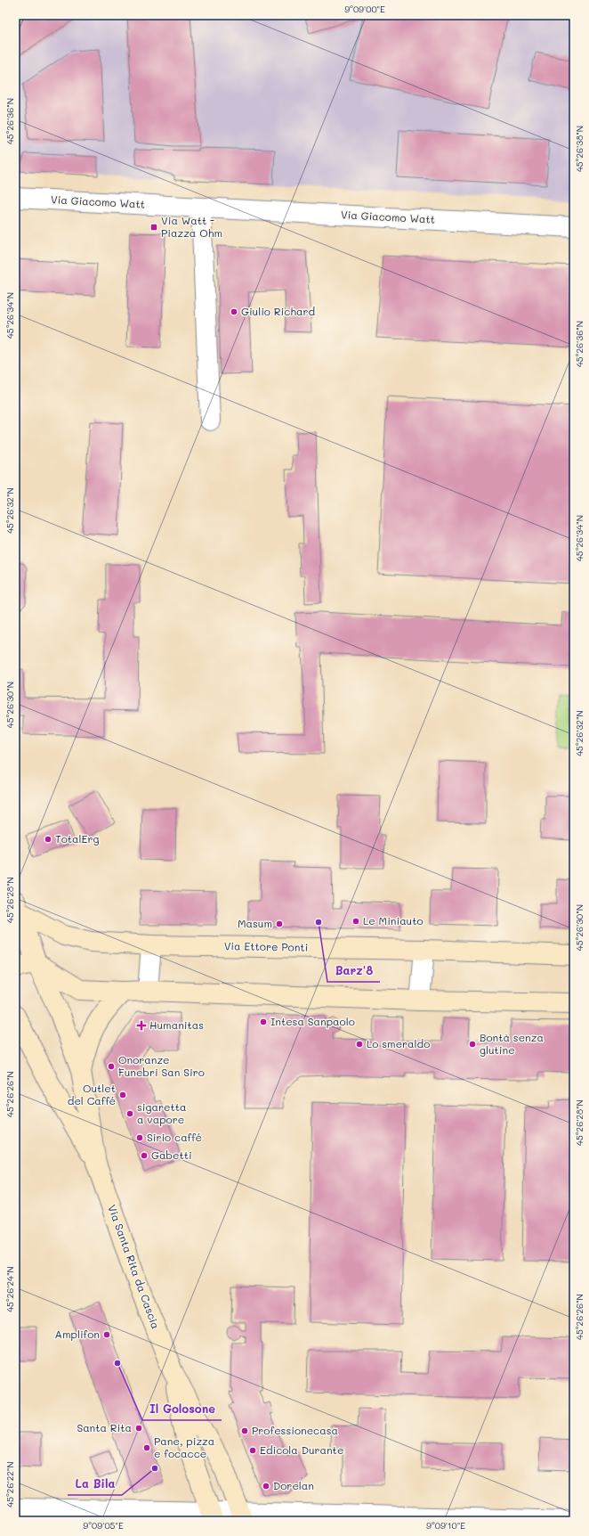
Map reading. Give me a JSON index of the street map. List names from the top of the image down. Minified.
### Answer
{"streets":{"street":["Via Giacomo Watt","Via Ettore Ponti","Via Santa Rita da Cascia"]},"crossings":[["Via Ettore Ponti","Via Santa Rita da Cascia"]],"places":{"transit":["Via Watt - Piazza Ohm"],"other":["Giulio Richard","TotalErg","Le Miniauto","Barz'8","Masum","Intesa Sanpaolo","Lo smeraldo","Bontà senza glutine","Onoranze Funebri San Siro","Outlet del Caffé","sigaretta a vapore","Sirio caffé","Gabetti","Amplifon","Il Golosone","Santa Rita","Professionecasa","Pane, pizza e focacce","Edicola Durante","La Bila","Dorelan"],"health":["Humanitas"]},"coordinates":["9°09'00\"E","45°26'36\"N","45°26'38\"N","45°26'34\"N","45°26'32\"N","45°26'30\"N","45°26'28\"N","45°26'26\"N","45°26'24\"N","45°26'22\"N","9°09'05\"E","9°09'10\"E"]}
